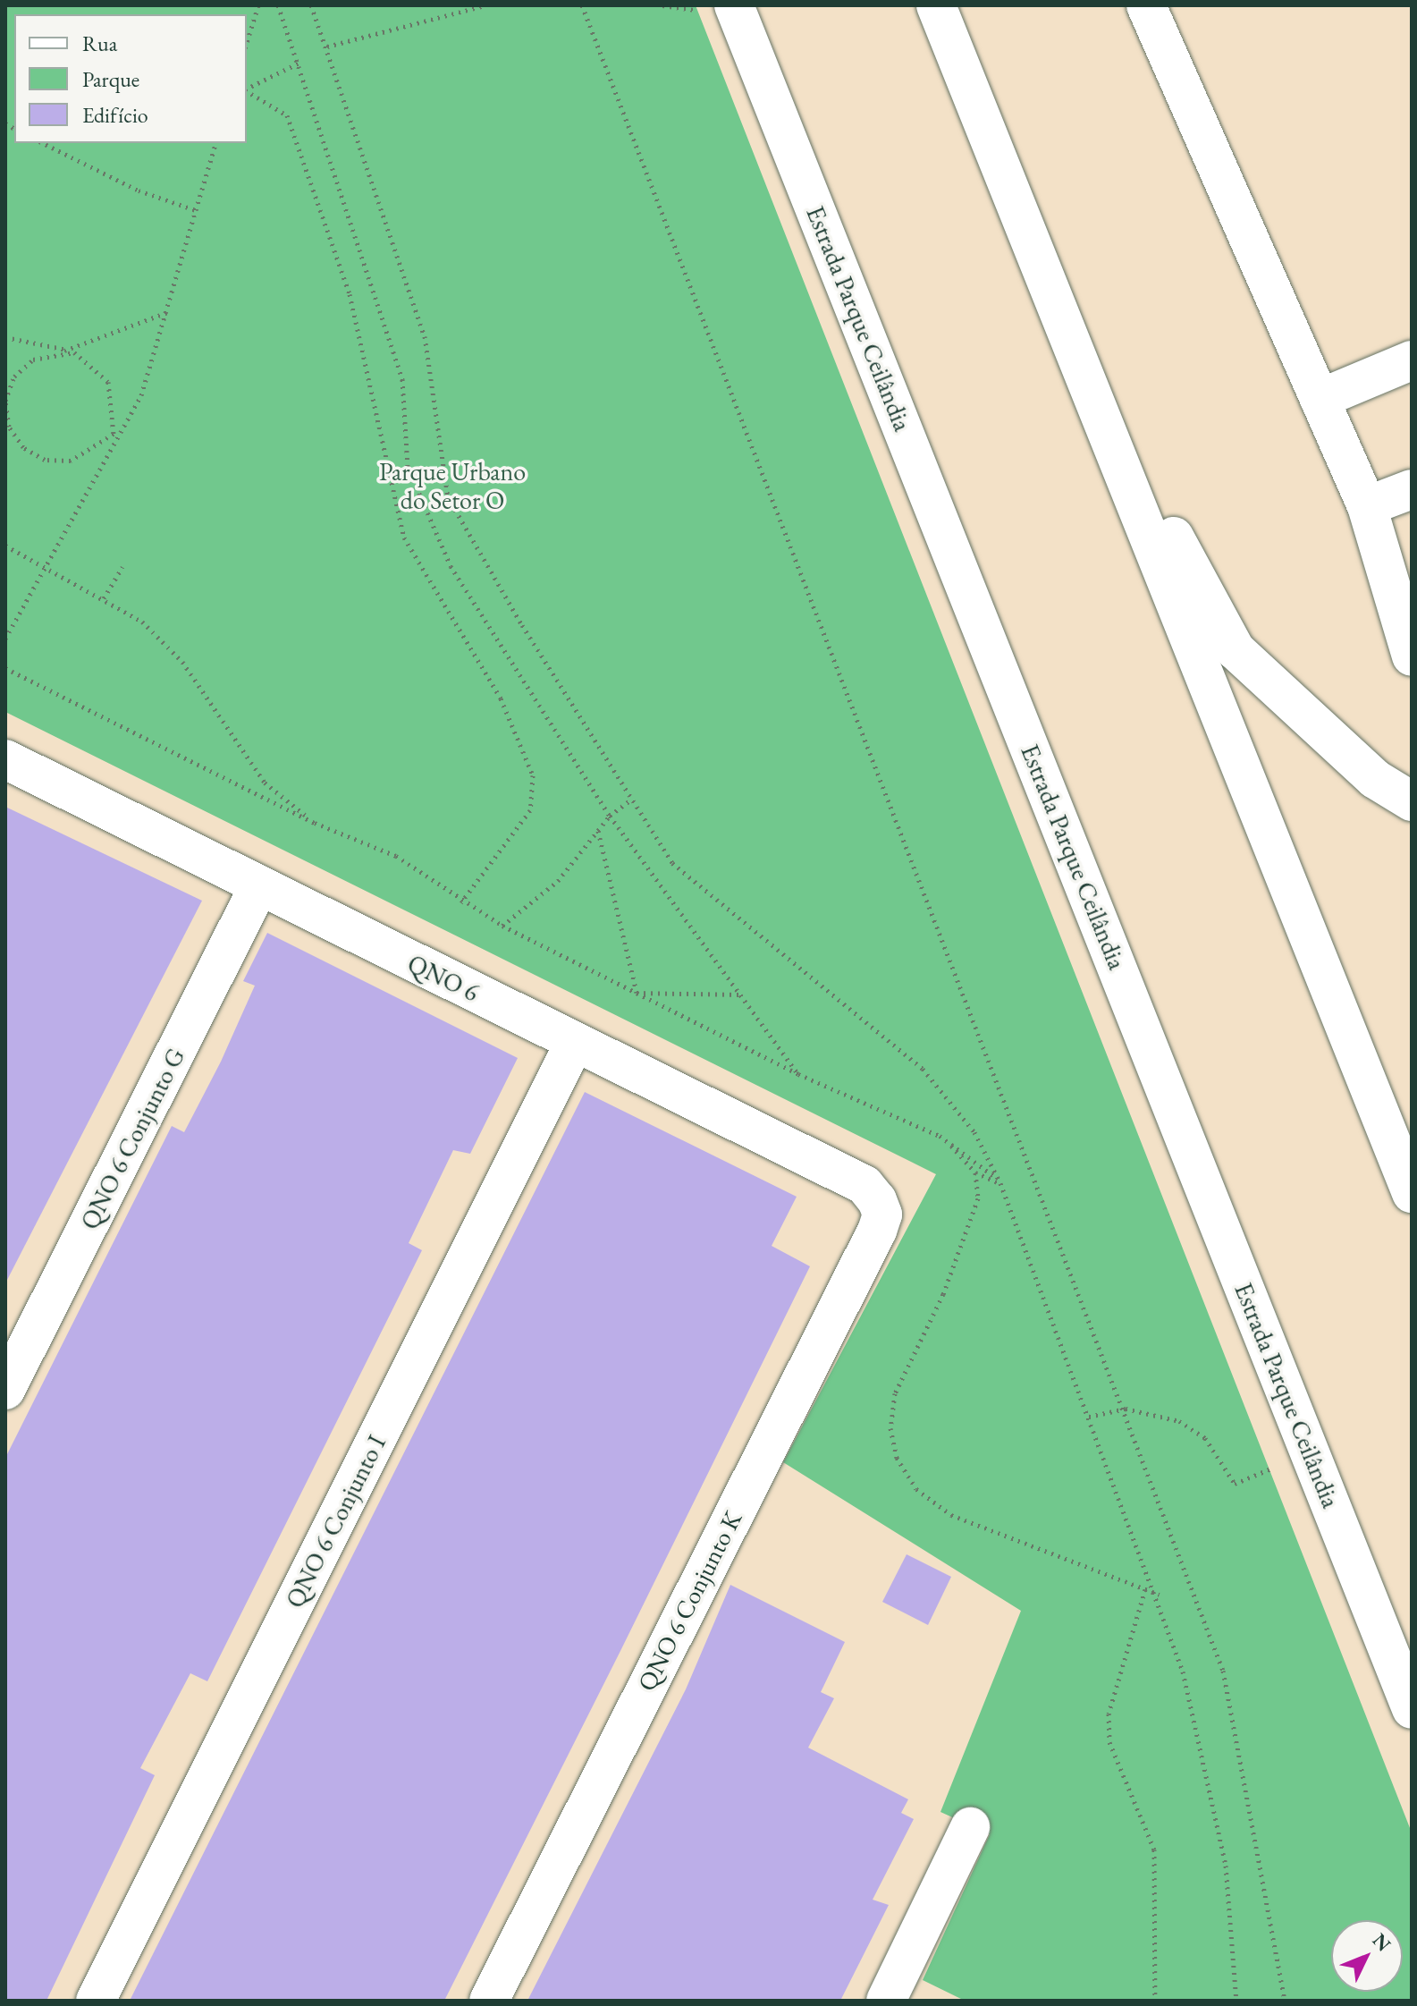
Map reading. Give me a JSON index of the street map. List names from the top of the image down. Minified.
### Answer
{"streets":{"main road":["Estrada Parque Ceilândia","QNO 6","QNO 6 Conjunto G","QNO 6 Conjunto I","QNO 6 Conjunto K"]},"crossings":[["QNO 6","QNO 6 Conjunto G"],["QNO 6","QNO 6 Conjunto I"],["QNO 6","QNO 6 Conjunto K"]],"parks":["Parque Urbano do Setor O"],"legend":["Rua","Parque","Edifício"],"north":"top right"}
